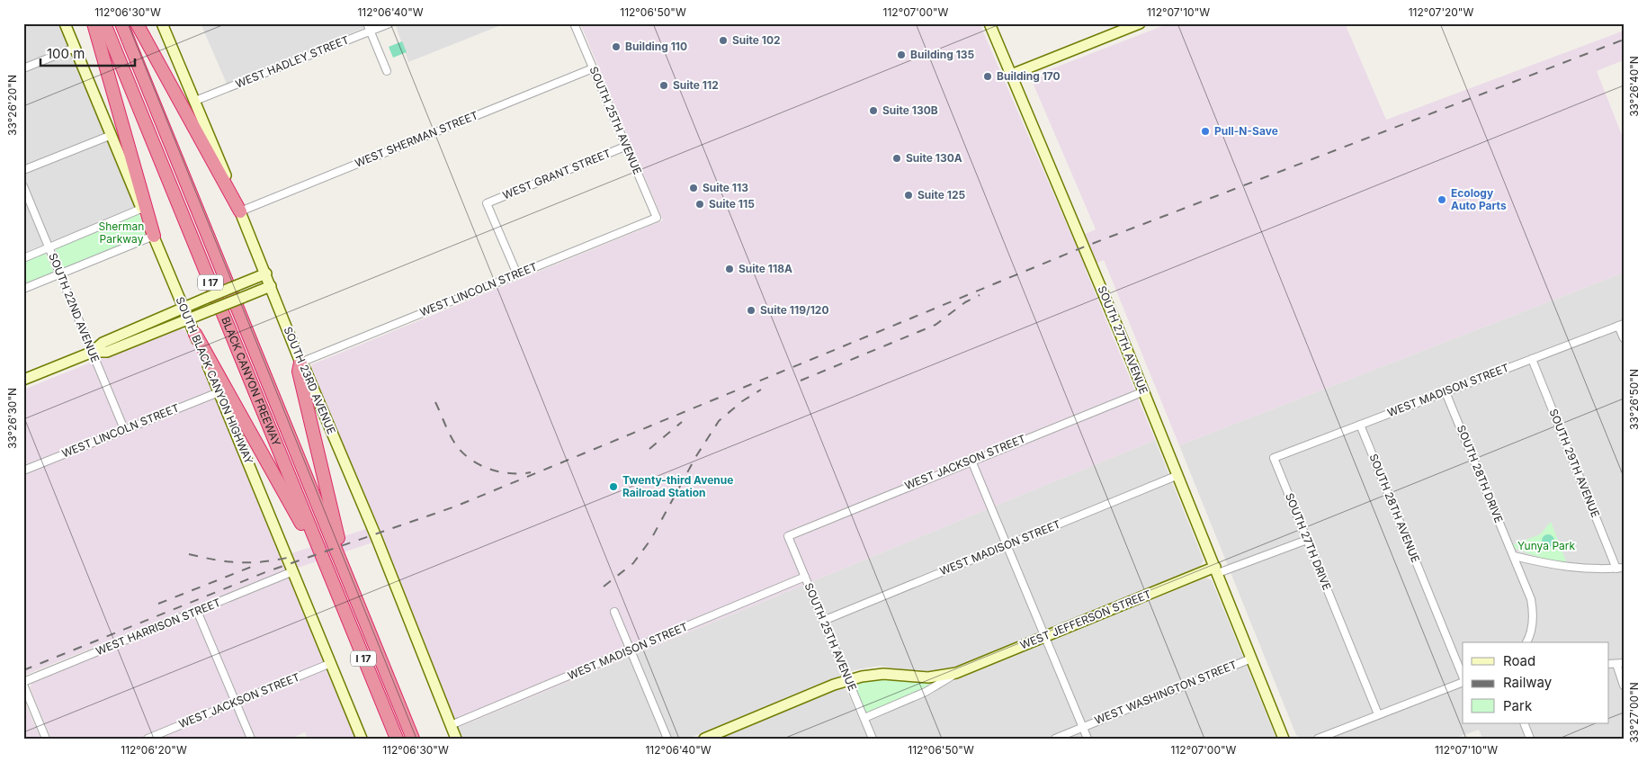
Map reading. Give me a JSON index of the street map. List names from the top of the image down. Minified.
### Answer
{"streets":{"highway":["I 17","BLACK CANYON FREEWAY"],"main road":["SOUTH 27TH AVENUE","SOUTH BLACK CANYON HIGHWAY","SOUTH 23RD AVENUE","WEST JEFFERSON STREET"],"street":["WEST HADLEY STREET","SOUTH 25TH AVENUE","WEST SHERMAN STREET","WEST GRANT STREET","WEST LINCOLN STREET","SOUTH 22ND AVENUE","WEST MADISON STREET","WEST JACKSON STREET","SOUTH 29TH AVENUE","SOUTH 28TH DRIVE","SOUTH 28TH AVENUE","SOUTH 27TH DRIVE","WEST HARRISON STREET","WEST WASHINGTON STREET"]},"crossings":[["WEST HADLEY STREET","SOUTH 23RD AVENUE"],["SOUTH 25TH AVENUE","WEST SHERMAN STREET"],["SOUTH 25TH AVENUE","WEST GRANT STREET"],["SOUTH 25TH AVENUE","WEST LINCOLN STREET"],["SOUTH 25TH AVENUE","WEST MADISON STREET"],["SOUTH 25TH AVENUE","WEST JACKSON STREET"],["SOUTH 25TH AVENUE","WEST JEFFERSON STREET"],["WEST SHERMAN STREET","SOUTH 23RD AVENUE"],["WEST GRANT STREET","WEST LINCOLN STREET"],["WEST LINCOLN STREET","SOUTH 22ND AVENUE"],["WEST LINCOLN STREET","SOUTH BLACK CANYON HIGHWAY"],["WEST LINCOLN STREET","SOUTH 23RD AVENUE"],["SOUTH 27TH AVENUE","WEST MADISON STREET"],["SOUTH 27TH AVENUE","WEST JACKSON STREET"],["SOUTH 27TH AVENUE","WEST JEFFERSON STREET"],["SOUTH 27TH AVENUE","WEST WASHINGTON STREET"],["SOUTH BLACK CANYON HIGHWAY","WEST JACKSON STREET"],["SOUTH BLACK CANYON HIGHWAY","WEST HARRISON STREET"],["SOUTH 23RD AVENUE","WEST MADISON STREET"],["WEST MADISON STREET","SOUTH 29TH AVENUE"],["WEST MADISON STREET","SOUTH 28TH DRIVE"],["WEST MADISON STREET","SOUTH 28TH AVENUE"],["WEST MADISON STREET","SOUTH 27TH DRIVE"],["SOUTH 27TH DRIVE","WEST JEFFERSON STREET"]],"parks":["Sherman Parkway","Yunya Park"],"places":["Suite 102","Building 110","Building 135","Building 170","Suite 112","Suite 130B","Pull-N-Save","Suite 130A","Suite 113","Suite 125","Ecology Auto Parts","Suite 115","Suite 118A","Suite 119/120","Twenty-third Avenue Railroad Station"],"legend":["Road","Railway","Park"],"scale_bar":"100 m","coordinates":["112°06'30\"W","112°06'40\"W","112°06'50\"W","112°07'00\"W","112°07'10\"W","112°07'20\"W","33°26'40\"N","33°26'20\"N","33°26'50\"N","33°26'30\"N","33°27'00\"N","112°06'20\"W"]}
